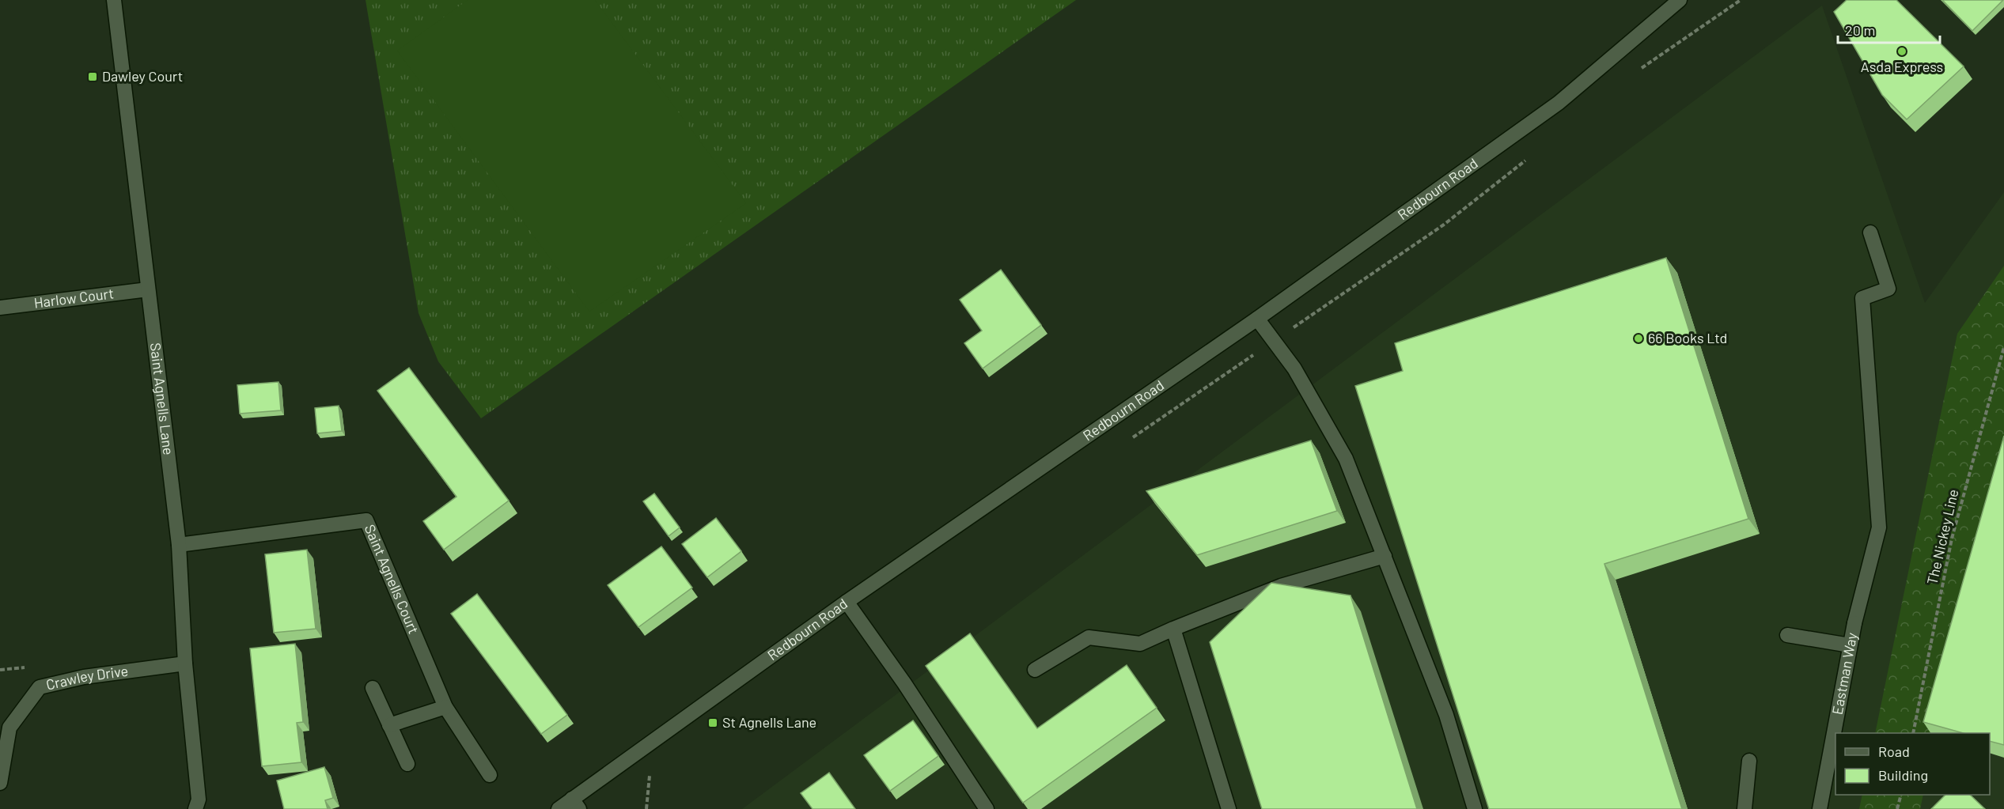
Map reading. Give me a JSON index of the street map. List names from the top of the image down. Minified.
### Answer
{"streets":{"street":["Redbourn Road","Harlow Court","Saint Agnells Lane","Saint Agnells Court","Eastman Way","Crawley Drive"],"path":["The Nickey Line"]},"crossings":[["Harlow Court","Saint Agnells Lane"],["Saint Agnells Lane","Saint Agnells Court"],["Saint Agnells Lane","Crawley Drive"]],"places":{"other":["Asda Express","66 Books Ltd"],"transit":["Dawley Court","St Agnells Lane"]},"legend":["Road","Building"],"scale_bar":"20 m"}
